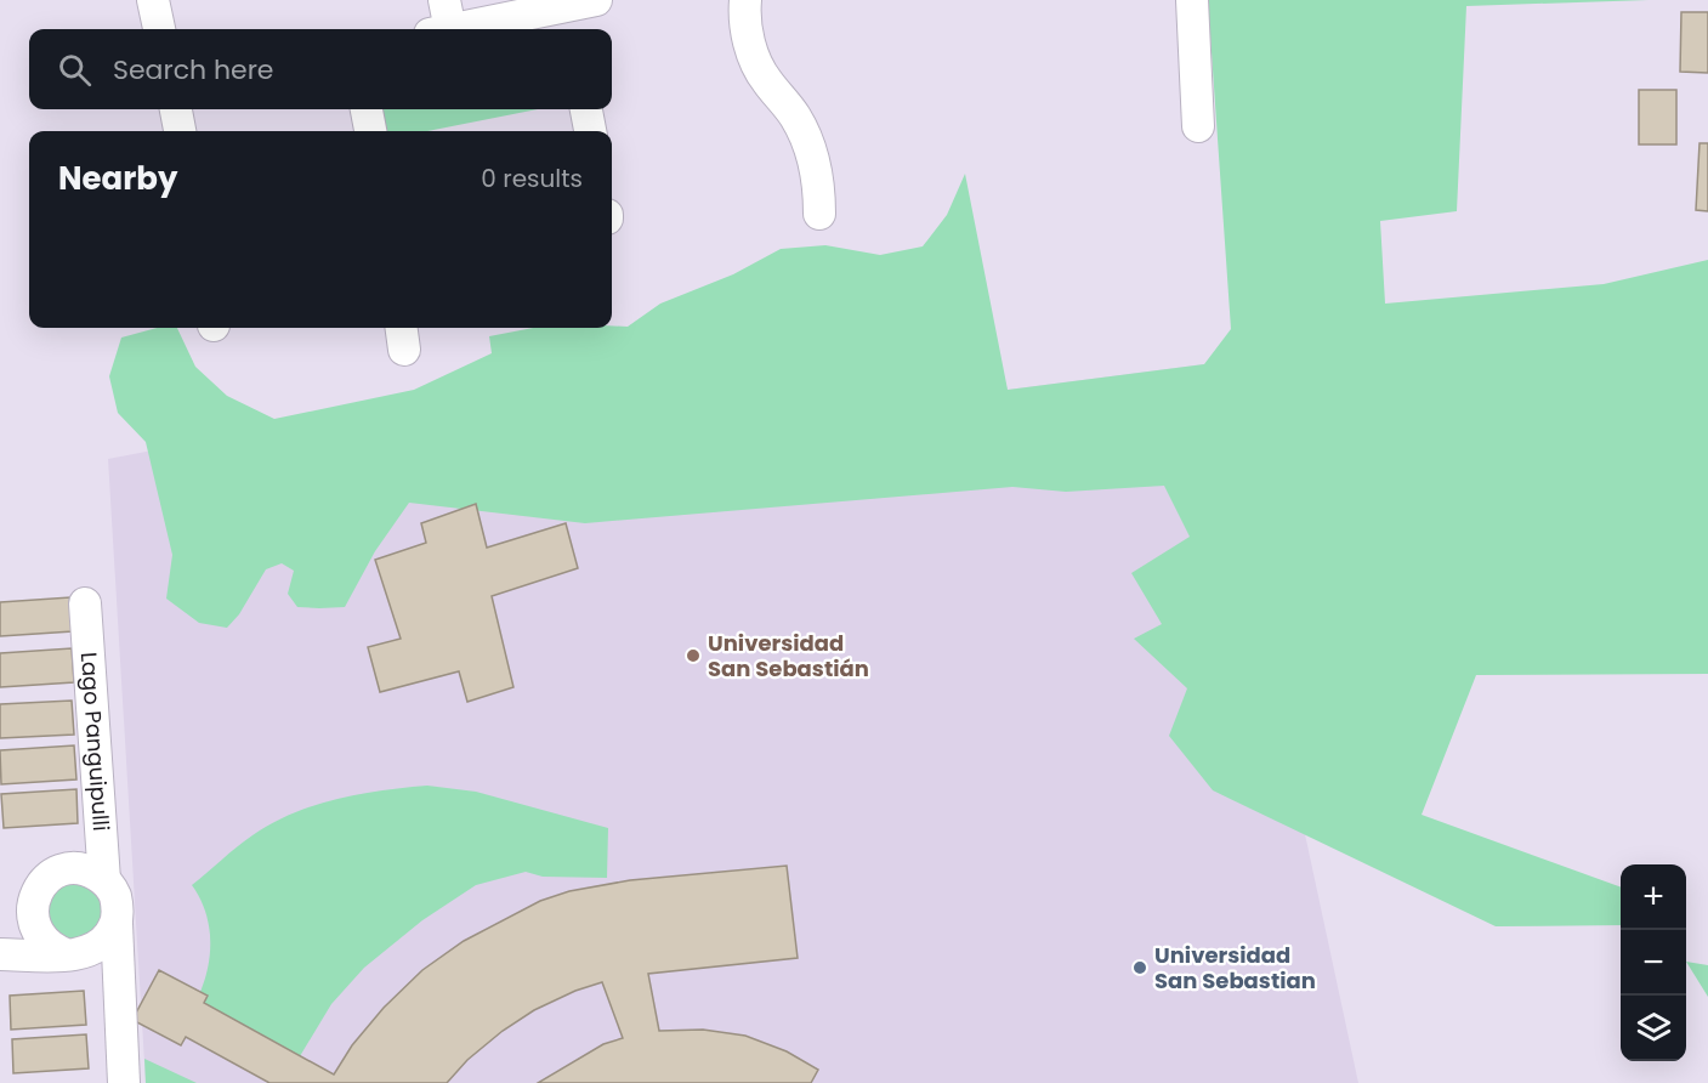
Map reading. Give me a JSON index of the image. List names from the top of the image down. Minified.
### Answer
{"streets":{"street":["Lago Panguipulli"]},"places":["Universidad San Sebastián","Universidad San Sebastian"],"page":{"search":"Search here","heading":["Nearby","0 results"],"map_buttons":["+","−"]}}
